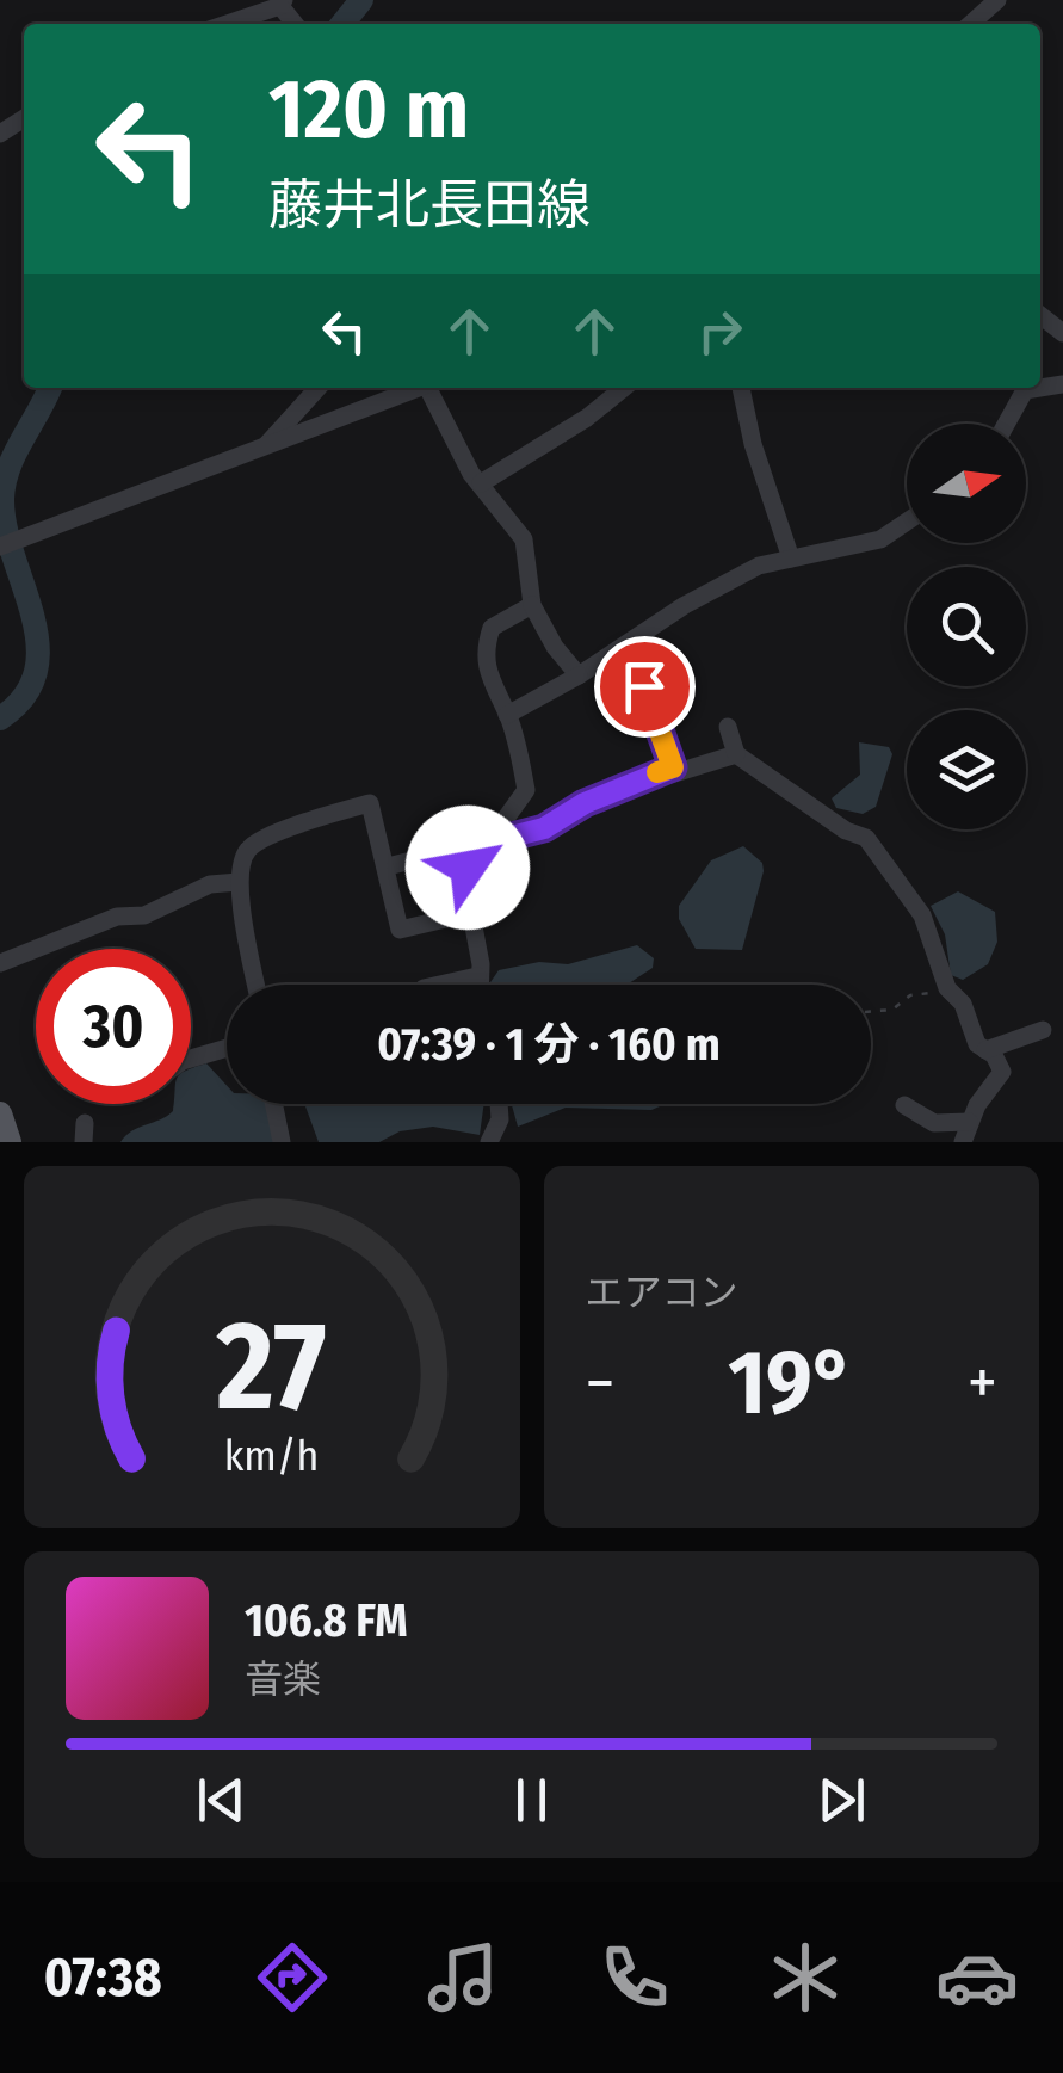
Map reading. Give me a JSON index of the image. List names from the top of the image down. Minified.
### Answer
{"north":"right","page":{"turn":["120 m","藤井北長田線"],"limit":"30","trip":"07:39 · 1 分 · 160 m","tile":"エアコン","heat":["−","19°","+"],"song":["106.8 FM","音楽"],"tabs":"07:38","gauge":["27","km/h"]}}
